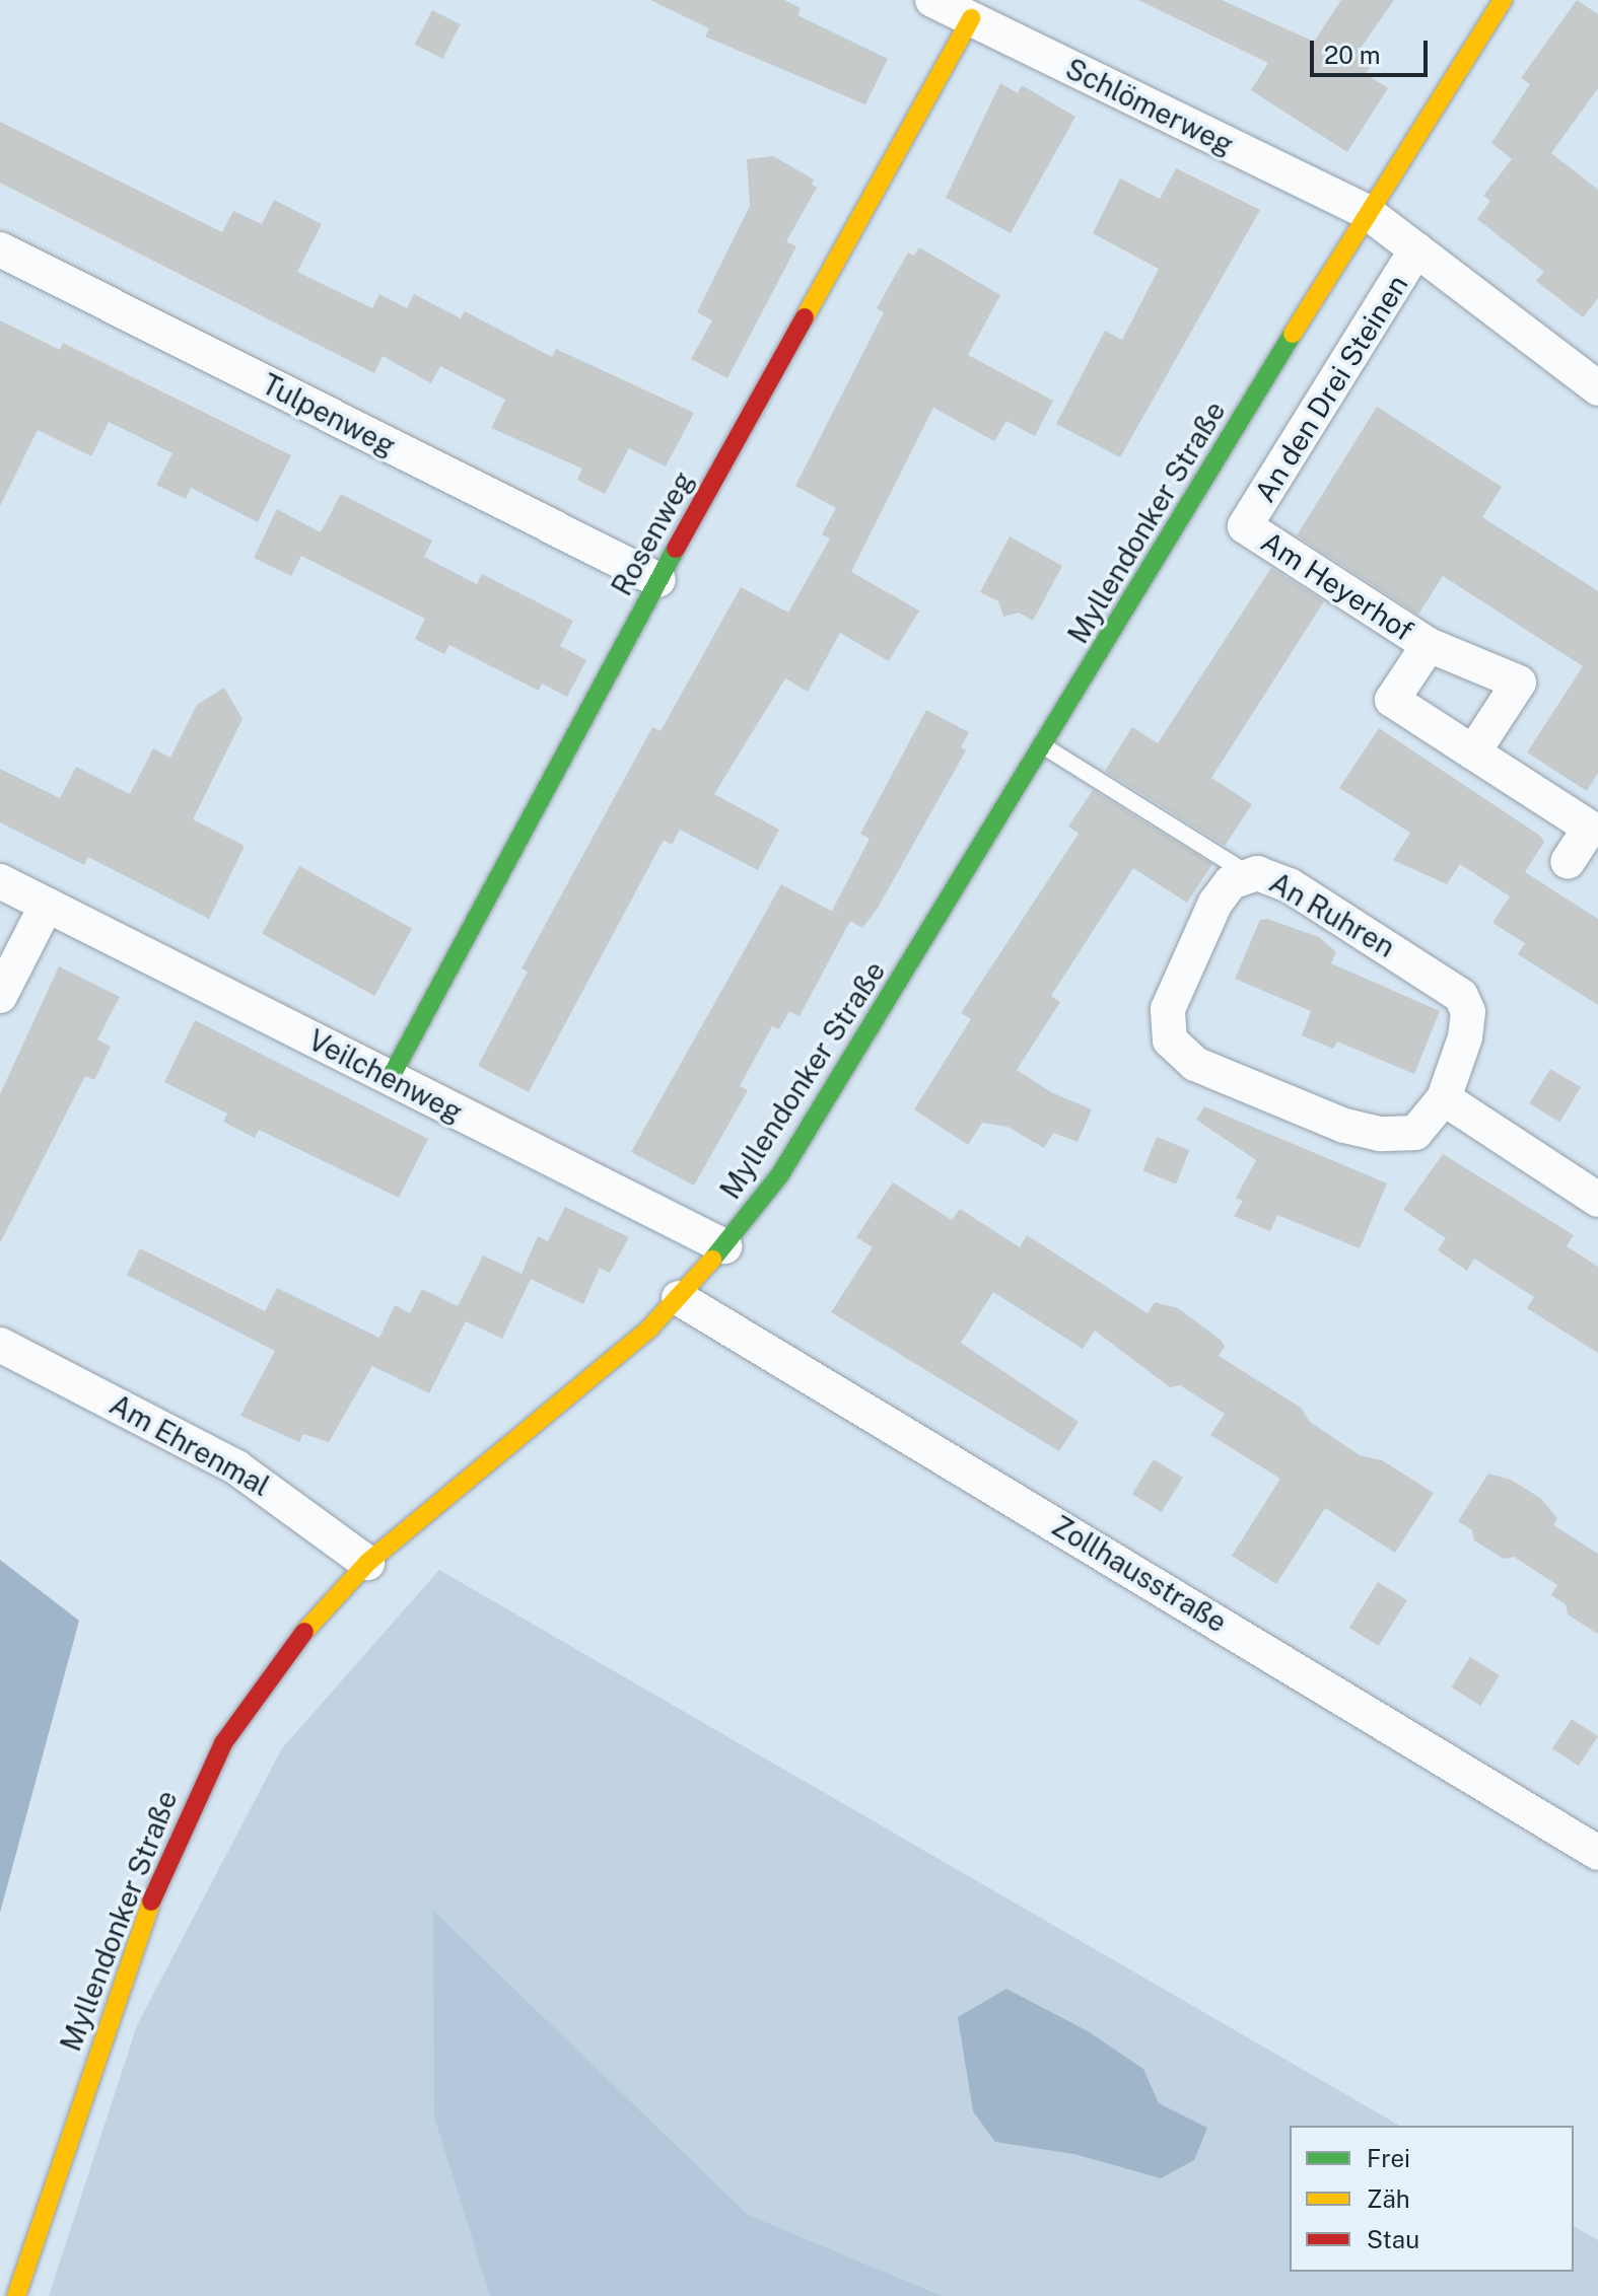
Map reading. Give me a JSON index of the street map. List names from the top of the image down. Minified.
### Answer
{"streets":{"street":["Schlömerweg","An den Drei Steinen","Tulpenweg","Myllendonker Straße","Rosenweg","Am Heyerhof","An Ruhren","Veilchenweg","Am Ehrenmal","Zollhausstraße"]},"crossings":[["Schlömerweg","An den Drei Steinen"],["Schlömerweg","Myllendonker Straße"],["Schlömerweg","Rosenweg"],["An den Drei Steinen","Myllendonker Straße"],["An den Drei Steinen","Am Heyerhof"],["Tulpenweg","Rosenweg"],["Myllendonker Straße","Veilchenweg"],["Myllendonker Straße","Am Ehrenmal"],["Myllendonker Straße","Zollhausstraße"],["Rosenweg","Veilchenweg"]],"legend":["Frei","Zäh","Stau"],"scale_bar":"20 m"}
